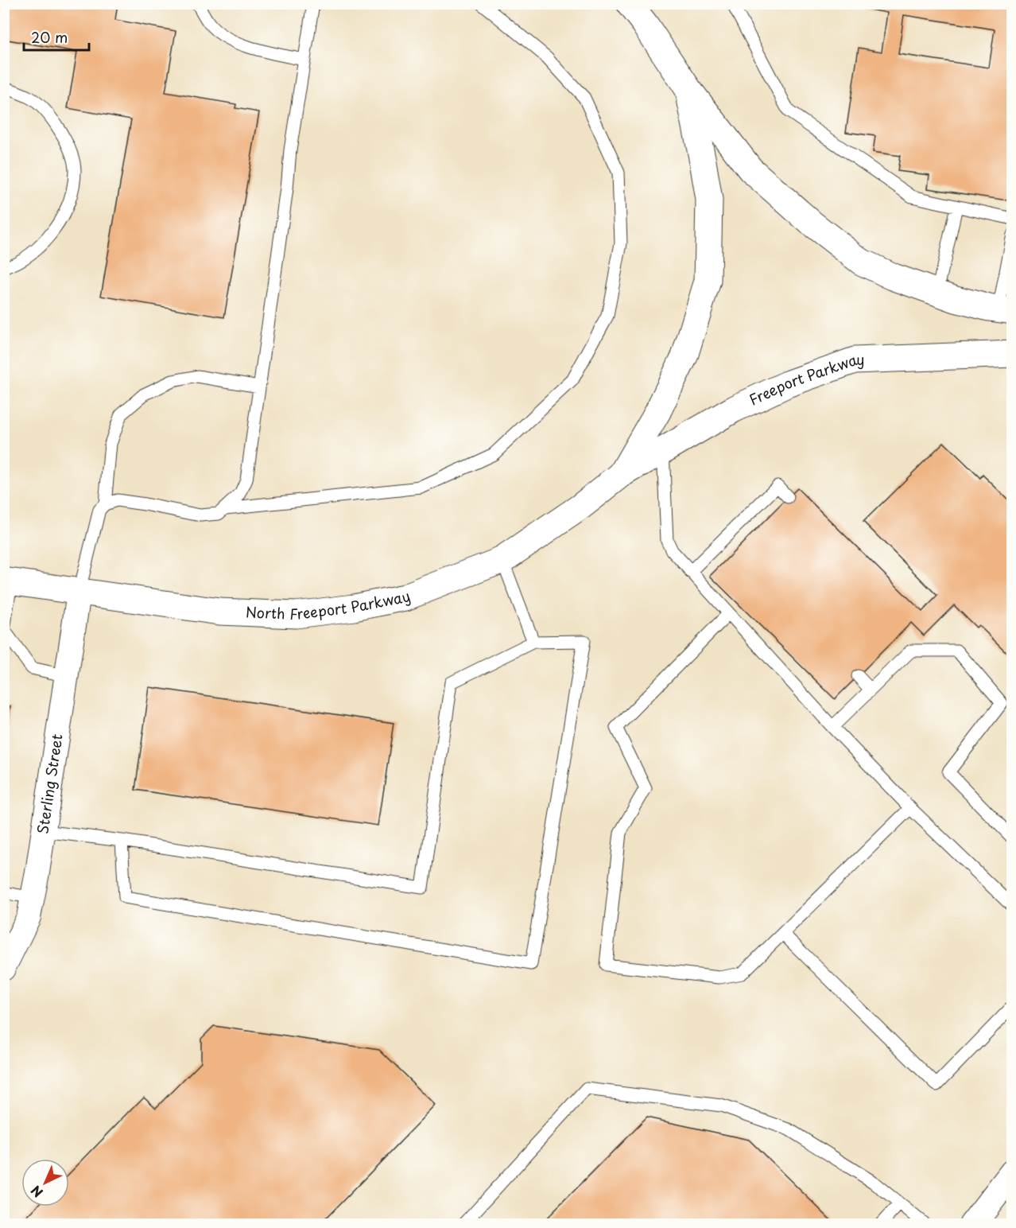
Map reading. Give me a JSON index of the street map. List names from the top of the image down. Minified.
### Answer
{"streets":{"main road":["Freeport Parkway","North Freeport Parkway"],"street":["Sterling Street"]},"crossings":[["Freeport Parkway","North Freeport Parkway"],["North Freeport Parkway","Sterling Street"]],"scale_bar":"20 m","north":"bottom left"}
